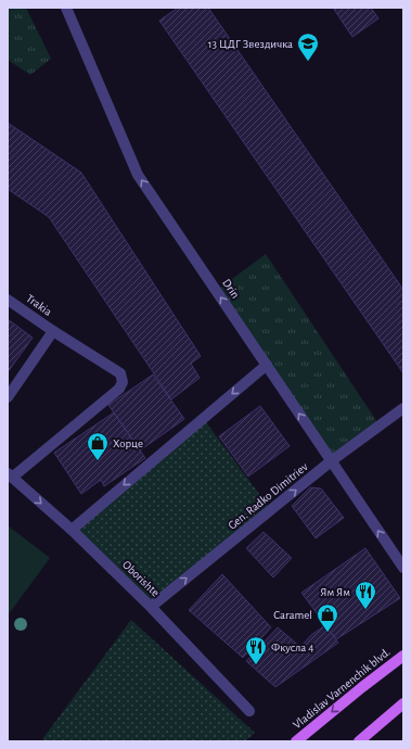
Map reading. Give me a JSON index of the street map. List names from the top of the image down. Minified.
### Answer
{"streets":{"main road":["Vladislav Varnenchik blvd."],"street":["Drin","Trakia","Gen. Radko Dimitriev","Oborishte"]},"crossings":[["Drin","Gen. Radko Dimitriev"],["Gen. Radko Dimitriev","Oborishte"]],"one_way":["Drin","Gen. Radko Dimitriev"],"places":{"school or university":["13 ЦДГ Звездичка"],"shop":["Хорце","Caramel"],"restaurant":["Ям Ям","Фкусла 4"]}}
